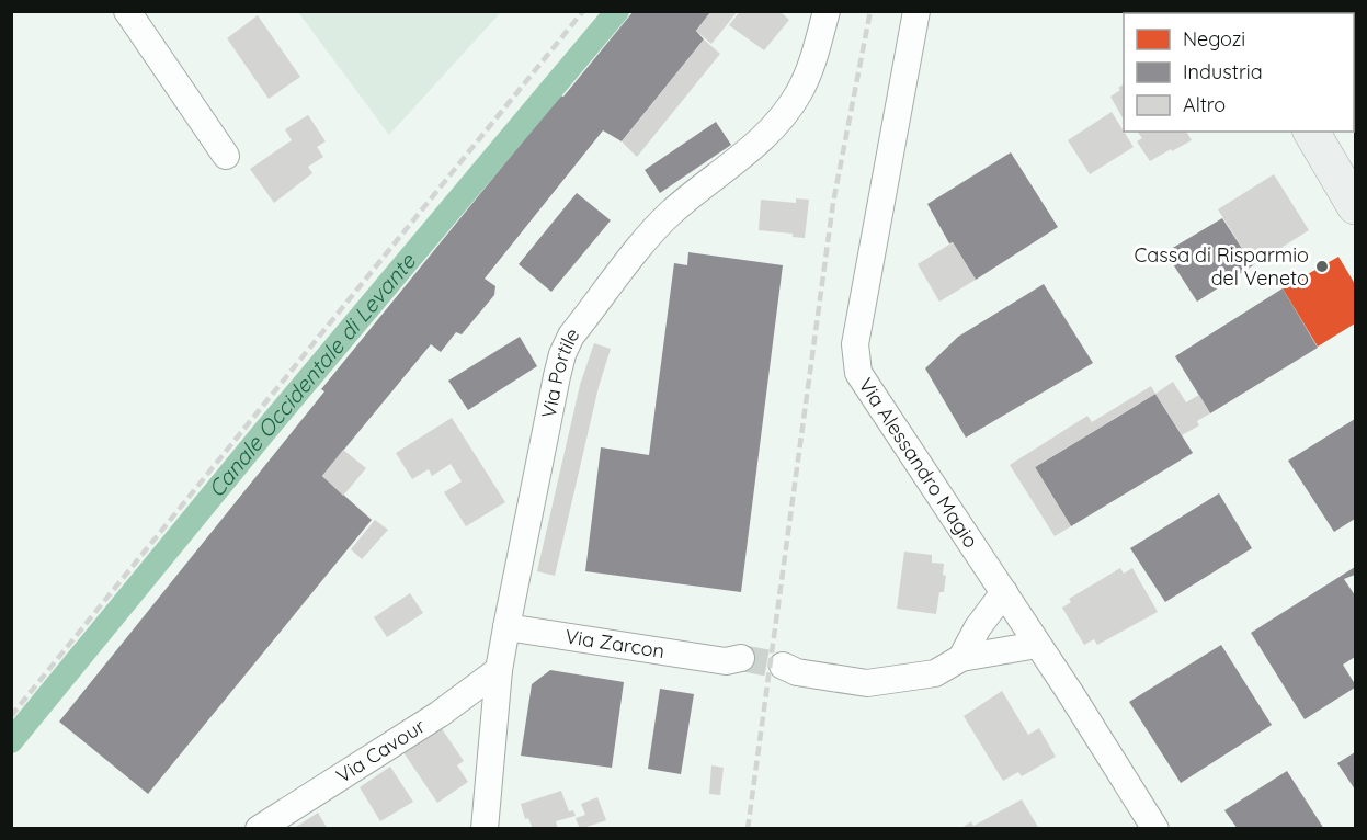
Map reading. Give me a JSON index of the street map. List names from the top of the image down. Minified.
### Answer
{"streets":{"street":["Via Portile","Via Alessandro Magio","Via Zarcon","Via Cavour"]},"crossings":[["Via Portile","Via Zarcon"],["Via Portile","Via Cavour"]],"water":["Canale Occidentale di Levante"],"places":["Cassa di Risparmio del Veneto"],"legend":["Negozi","Industria","Altro"]}
